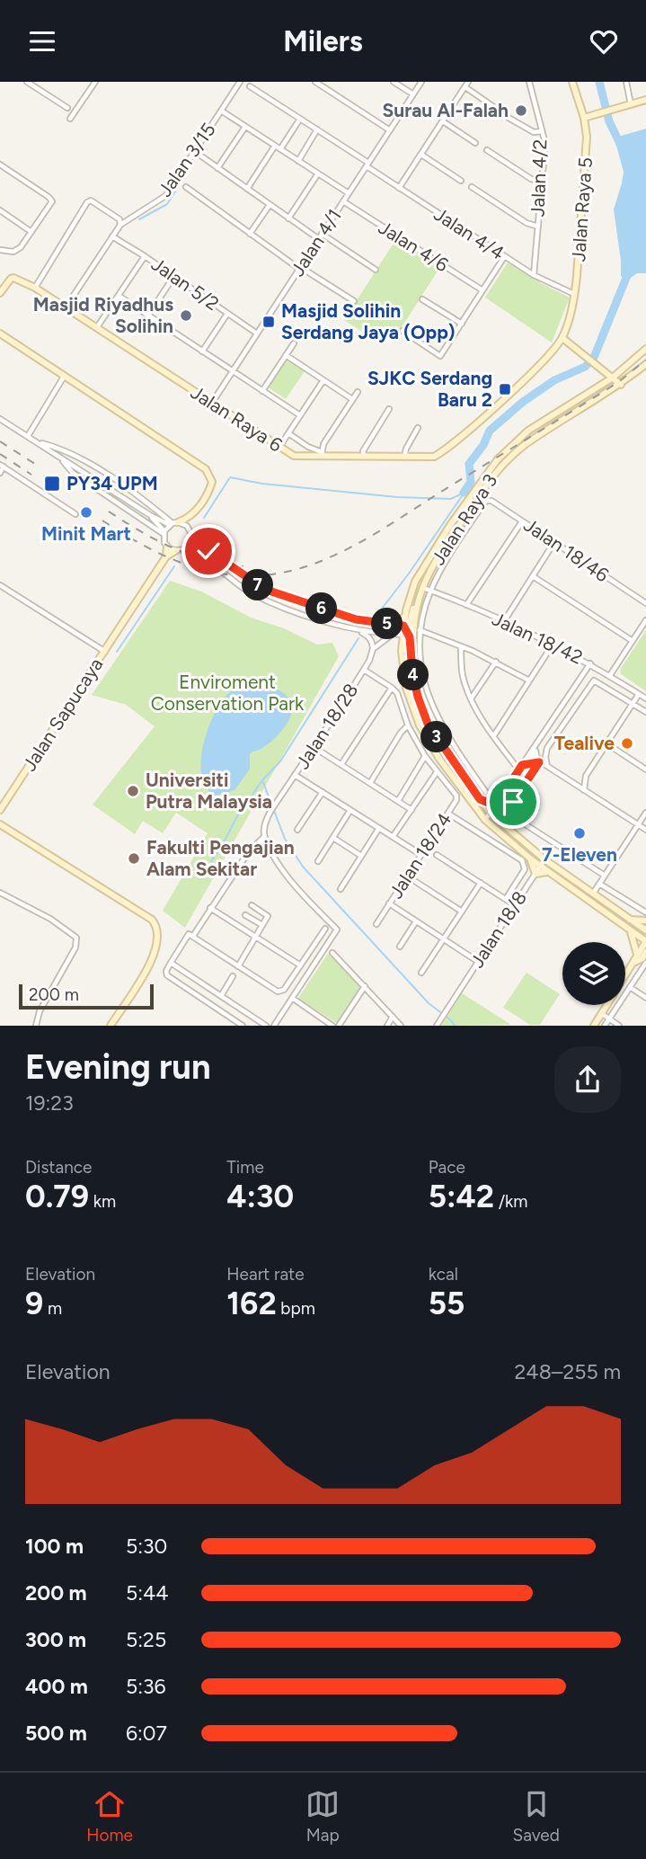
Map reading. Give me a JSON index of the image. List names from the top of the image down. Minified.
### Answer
{"streets":{"street":["Jalan 3/15","Jalan 4/2","Jalan Raya 5","Jalan 4/4","Jalan 4/1","Jalan 4/6","Jalan 5/2","Jalan Raya 6","Jalan Raya 3","Jalan 18/46","Jalan 18/42","Jalan Sapucaya","Jalan 18/28","Jalan 18/24","Jalan 18/8"]},"crossings":[["Jalan 4/2","Jalan 4/4"],["Jalan Raya 5","Jalan 4/4"],["Jalan Raya 5","Jalan Raya 6"],["Jalan 4/4","Jalan 4/1"],["Jalan 4/1","Jalan 4/6"],["Jalan 4/1","Jalan 5/2"],["Jalan 4/1","Jalan Raya 6"],["Jalan Raya 3","Jalan 18/42"],["Jalan 18/46","Jalan 18/42"]],"parks":["Enviroment Conservation Park"],"places":{"other":["Surau Al-Falah","Masjid Riyadhus Solihin","Minit Mart","Tealive","Universiti Putra Malaysia","7-Eleven","Fakulti Pengajian Alam Sekitar"],"transit":["Masjid Solihin Serdang Jaya (Opp)","SJKC Serdang Baru 2","PY34 UPM"]},"scale_bar":"200 m","page":{"header":"Milers","pins":["7","6","5","4","3"],"scale":"200 m","heading":["Evening run","19:23"],"stats":[["Distance","0.79 km"],["Time","4:30"],["Pace","5:42 /km"],["Elevation","9 m"],["Heart rate","162 bpm"],["kcal","55"]],"chart":["Elevation","248–255 m"],"list":[{"name":"100 m","note":"5:30"},{"name":"200 m","note":"5:44"},{"name":"300 m","note":"5:25"},{"name":"400 m","note":"5:36"},{"name":"500 m","note":"6:07"}],"tabs":["Home","Map","Saved"]}}
